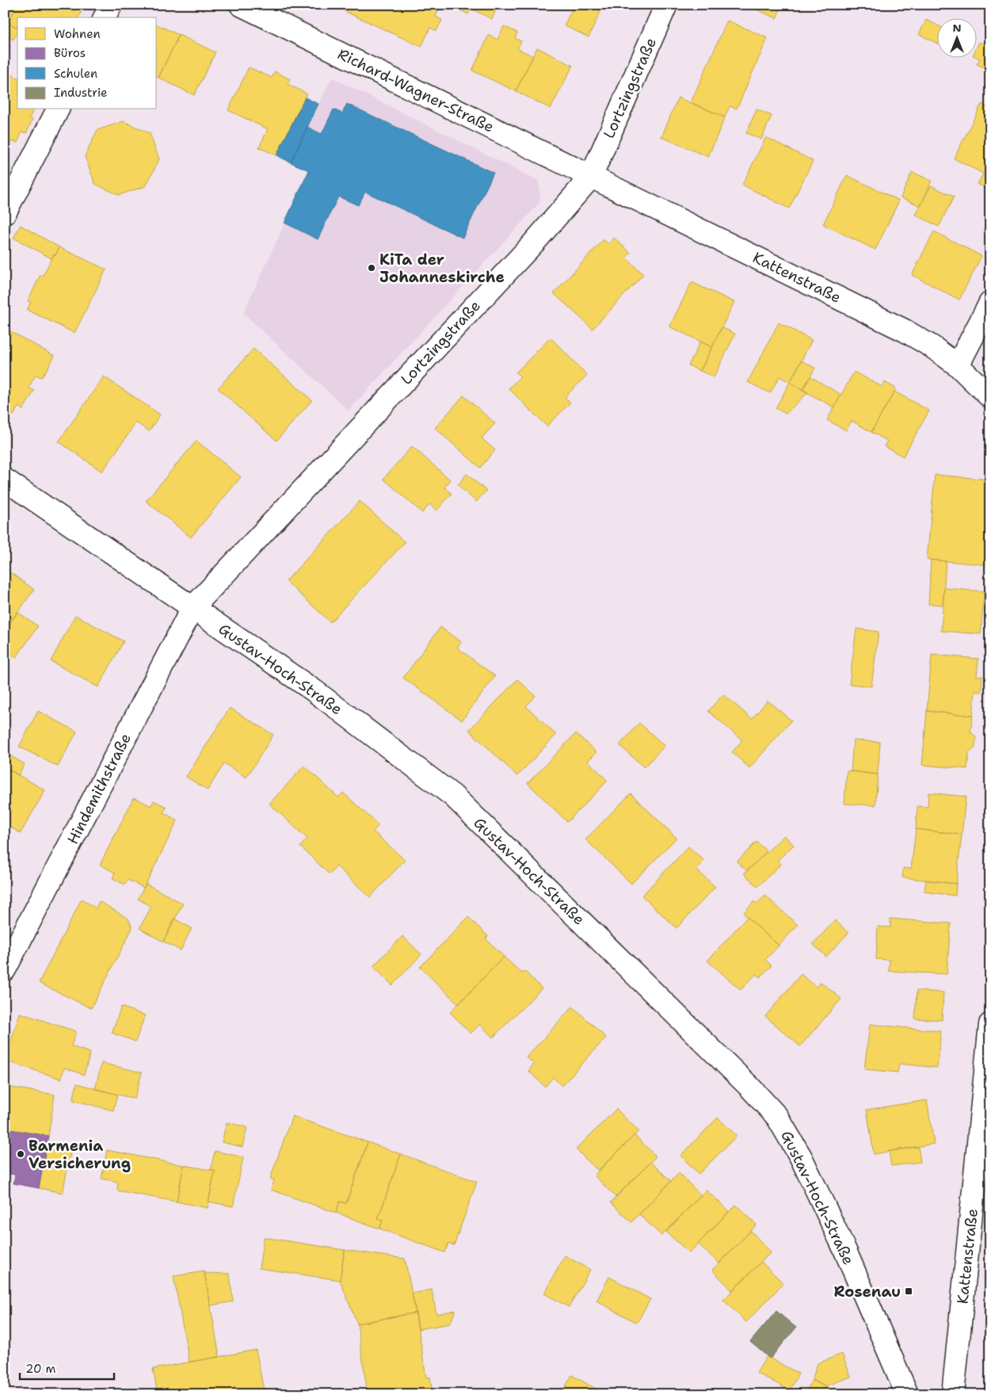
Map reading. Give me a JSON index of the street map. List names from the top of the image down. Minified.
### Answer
{"streets":{"street":["Lortzingstraße","Richard-Wagner-Straße","Kattenstraße","Gustav-Hoch-Straße","Hindemithstraße"]},"crossings":[["Lortzingstraße","Richard-Wagner-Straße"],["Lortzingstraße","Kattenstraße"],["Lortzingstraße","Gustav-Hoch-Straße"],["Lortzingstraße","Hindemithstraße"],["Richard-Wagner-Straße","Kattenstraße"],["Gustav-Hoch-Straße","Hindemithstraße"]],"places":{"other":["KiTa der Johanneskirche","Barmenia Versicherung"],"transit":["Rosenau"]},"legend":["Wohnen","Büros","Schulen","Industrie"],"scale_bar":"20 m","north":"top"}
